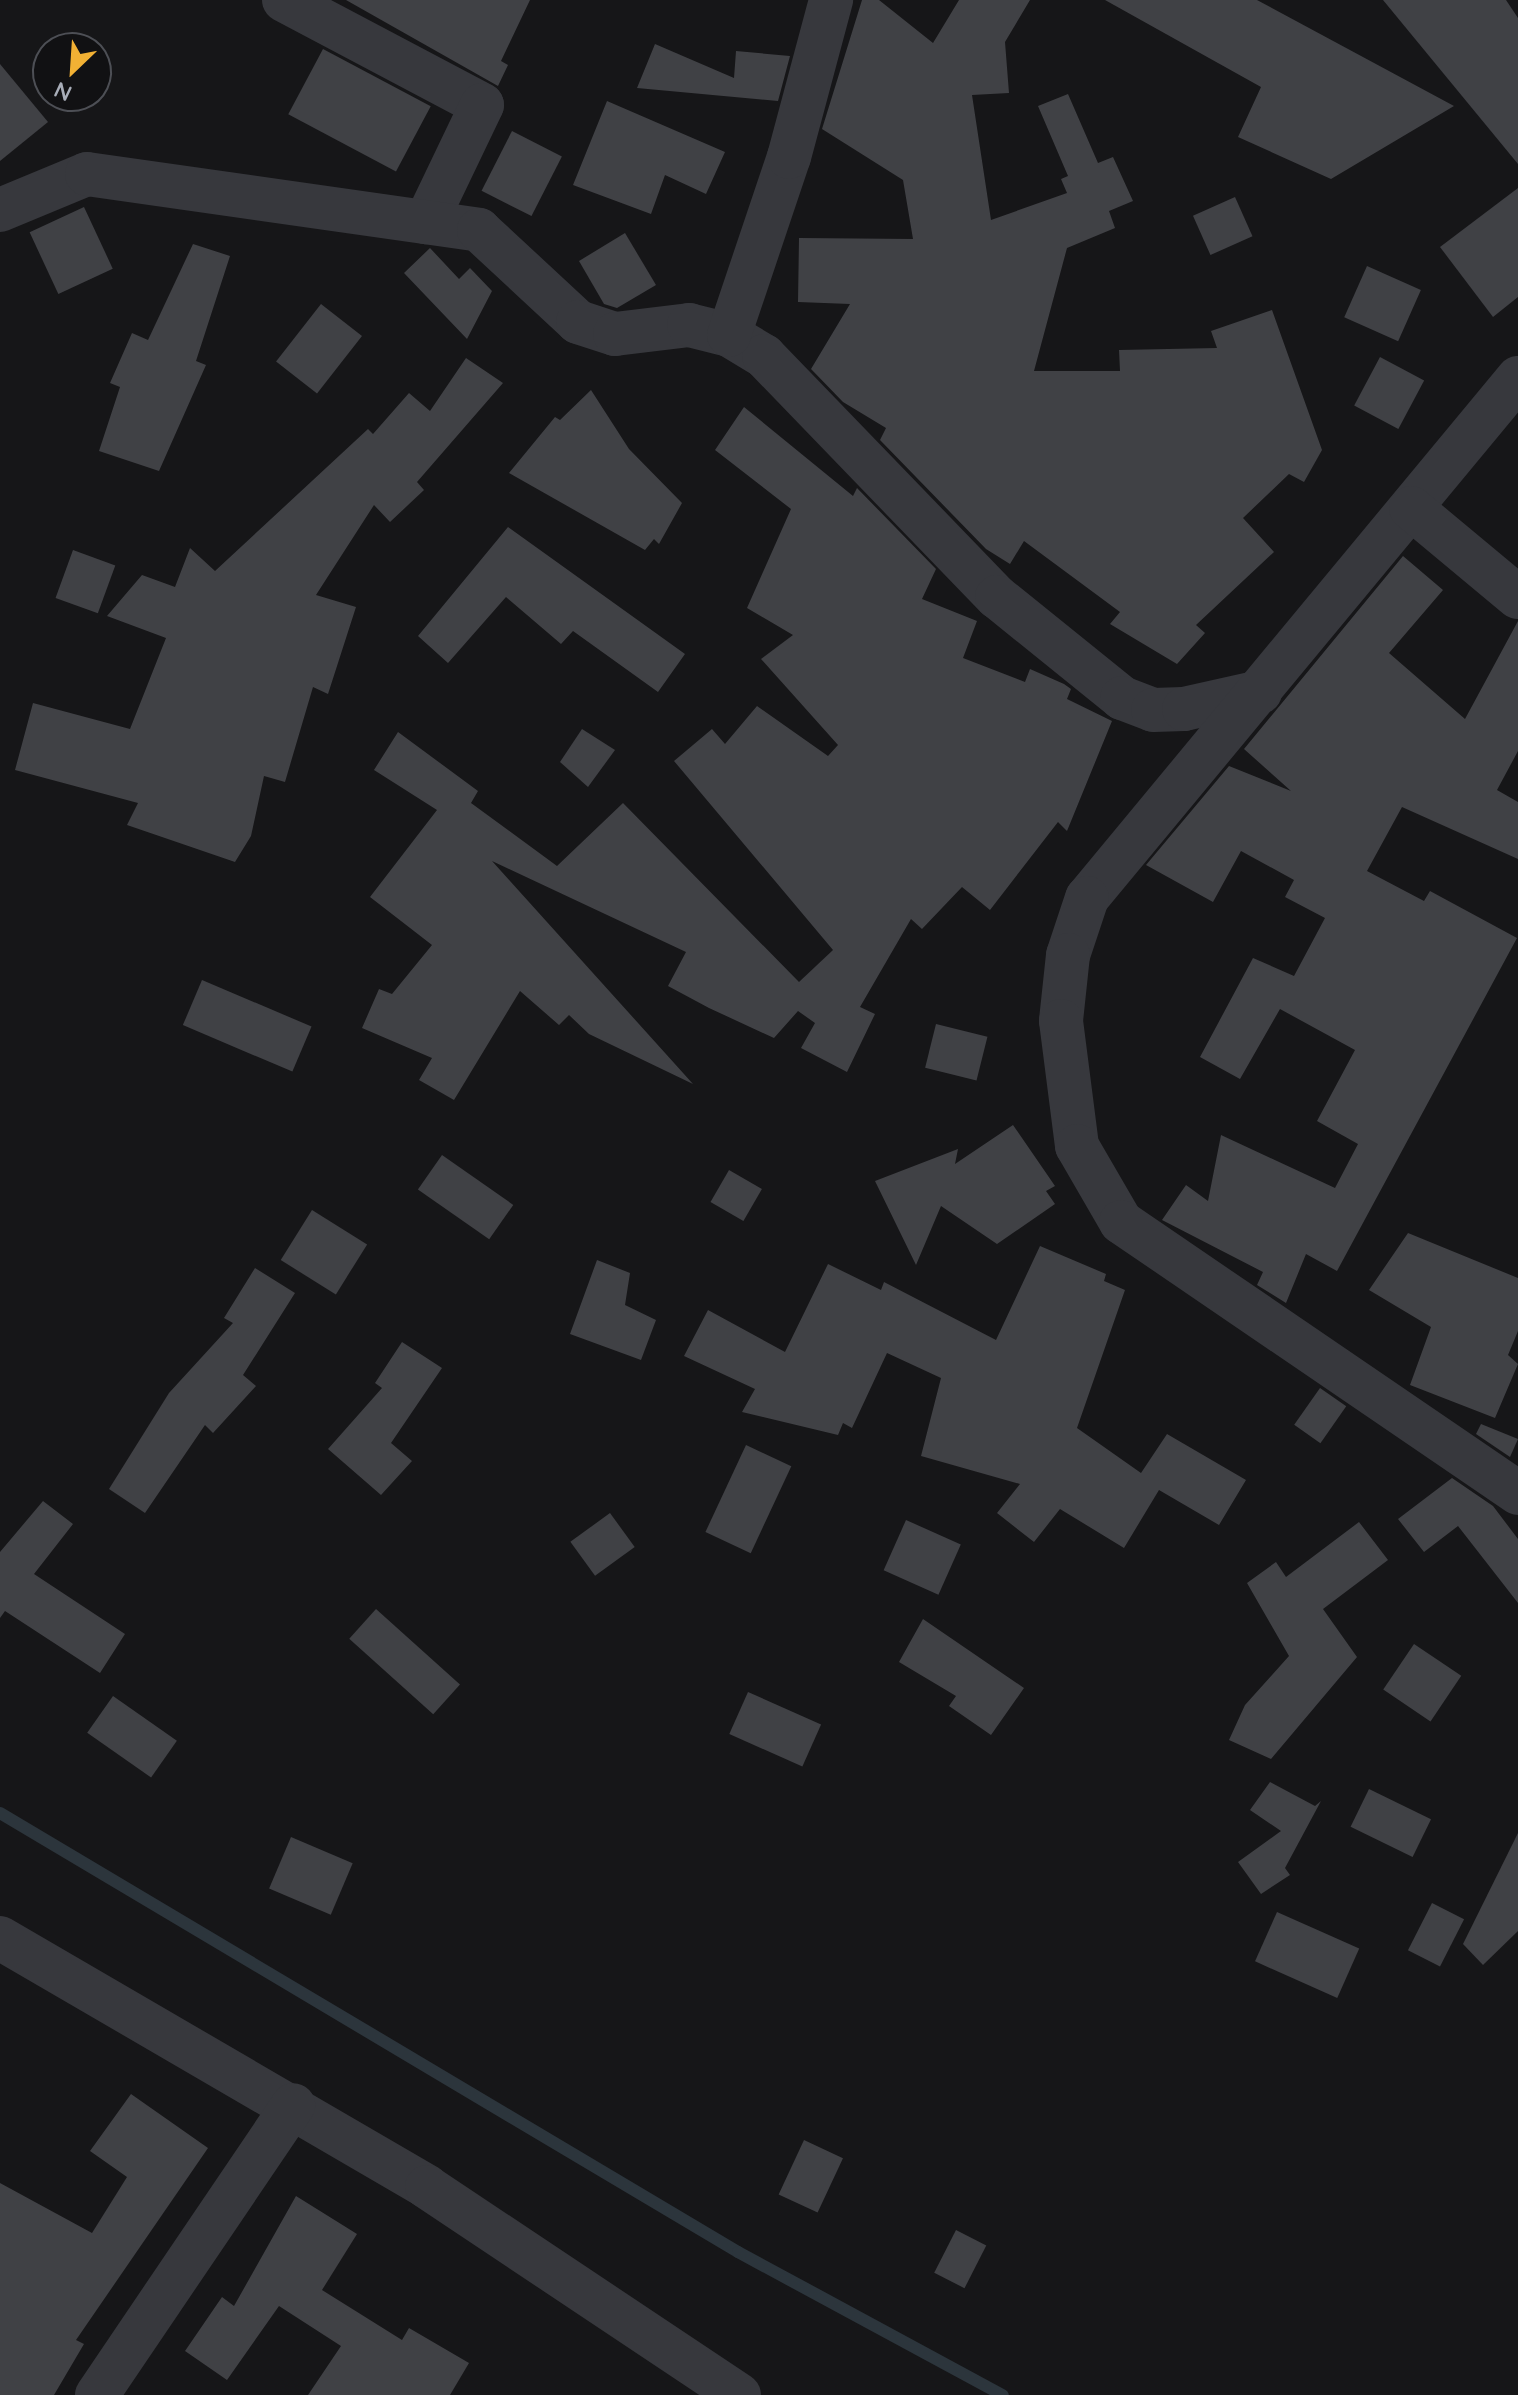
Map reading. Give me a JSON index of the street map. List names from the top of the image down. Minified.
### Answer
{"north":"bottom left"}
